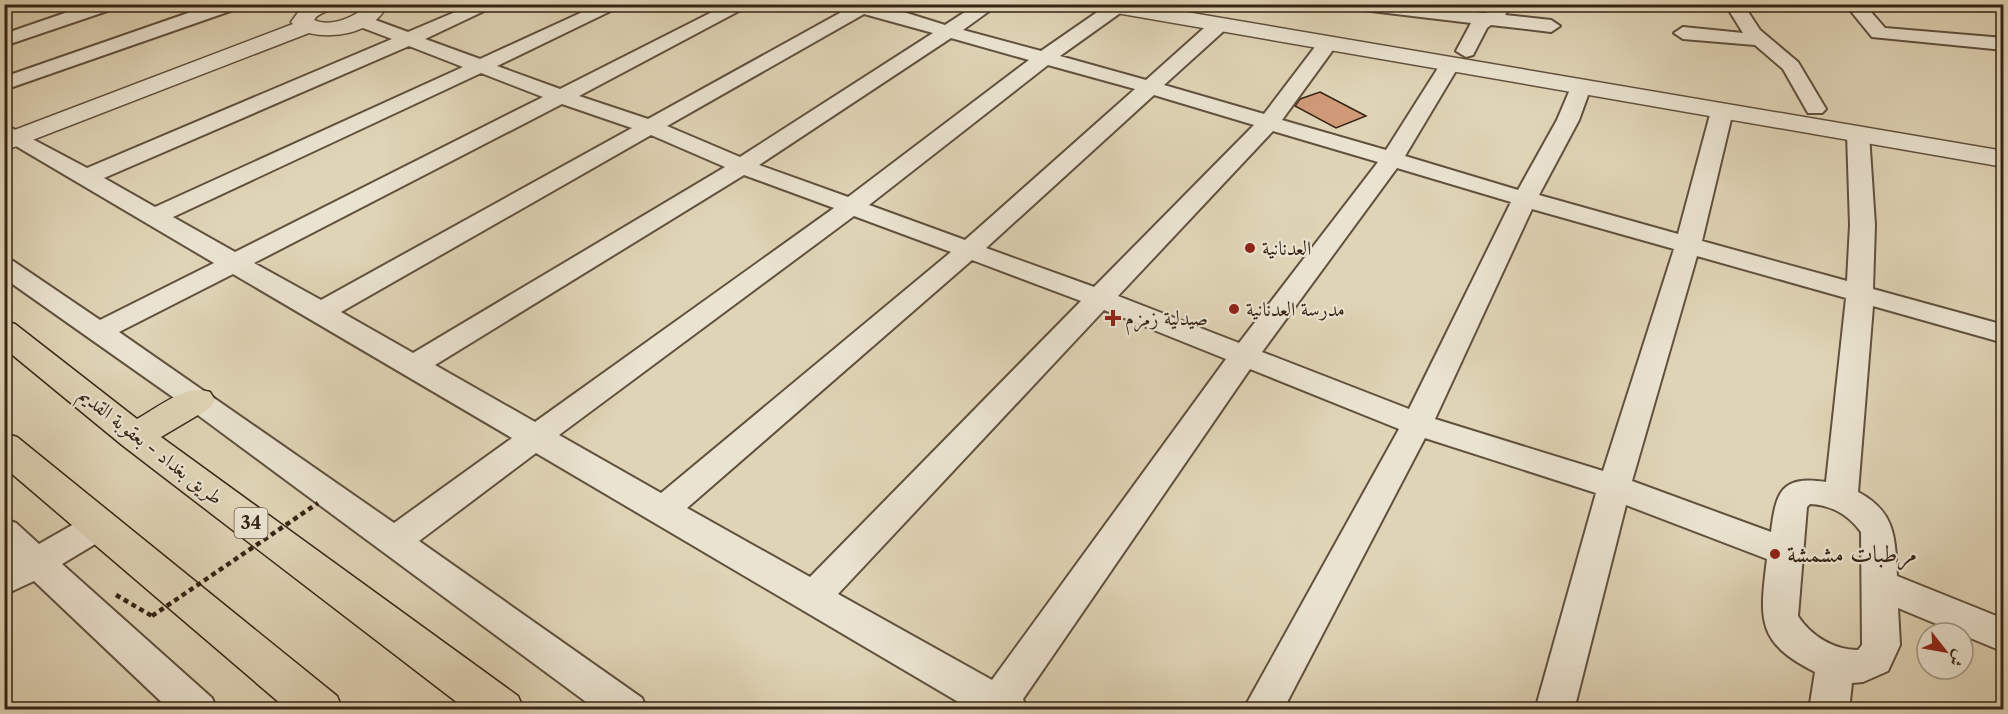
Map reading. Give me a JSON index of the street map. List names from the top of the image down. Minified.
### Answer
{"streets":{"highway":["طريق بغداد - بعقوبة القديم","34"]},"places":{"other":["العدنانية","مدرسة العدنانية","مرطبات مشمشة"],"health":["صيدلية زمزم"]},"north":"bottom right"}
